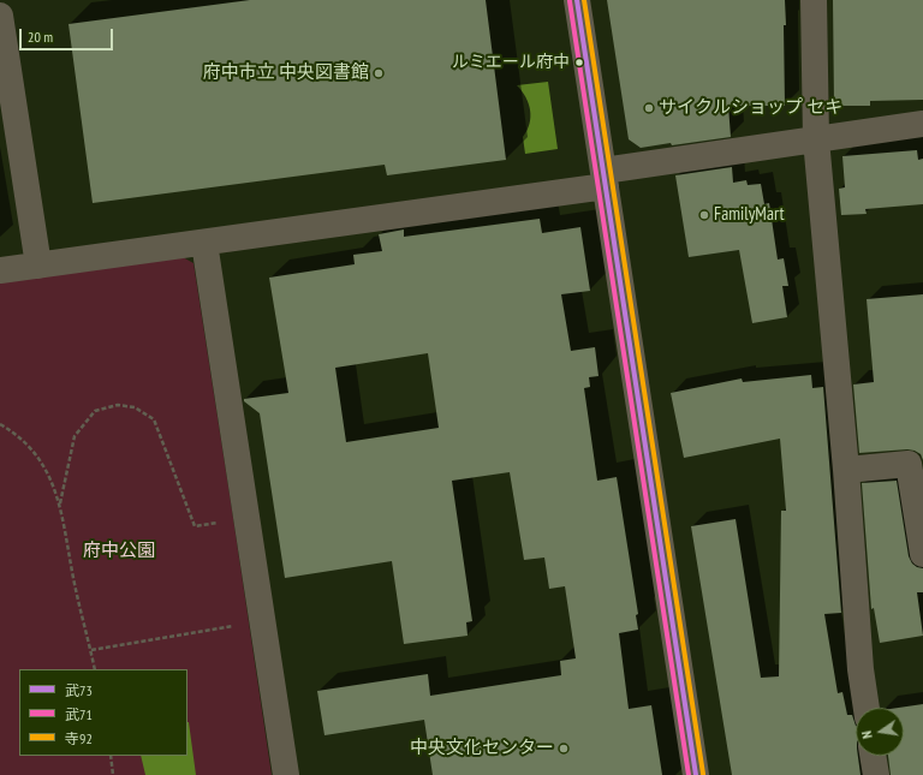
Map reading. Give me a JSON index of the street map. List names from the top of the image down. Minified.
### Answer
{"parks":["府中公園"],"places":["ルミエール府中","府中市立 中央図書館","サイクルショップ セキ","FamilyMart","中央文化センター"],"lines":["transit line 武73","transit line 寺92","transit line 武71"],"legend":["武73","武71","寺92"],"scale_bar":"20 m","north":"left"}
